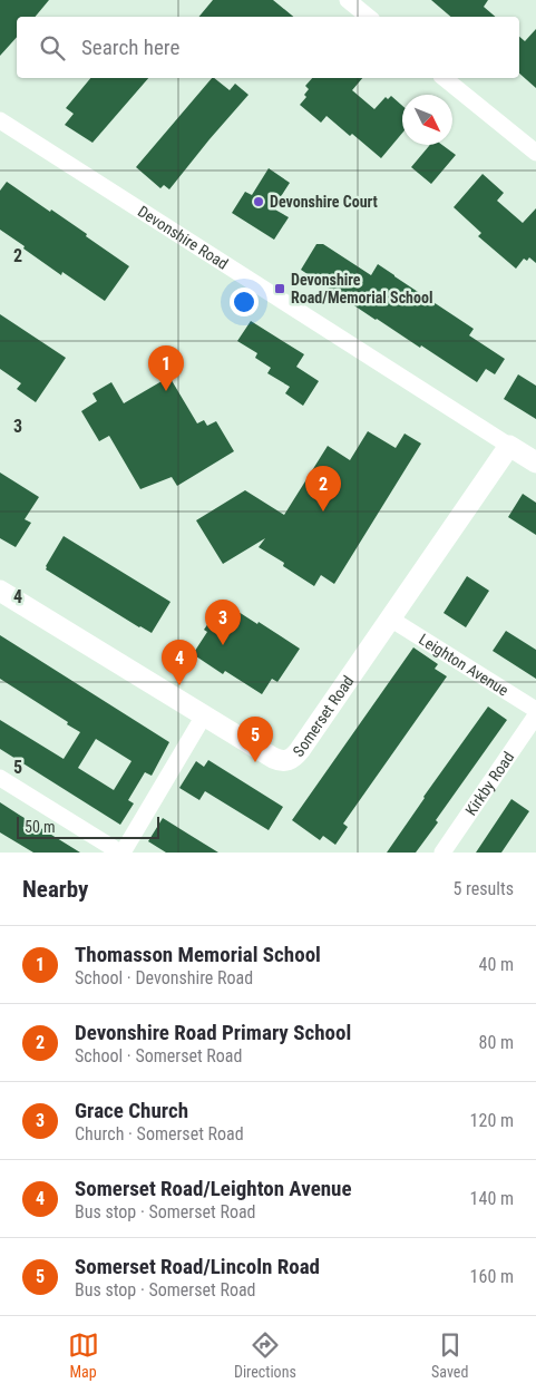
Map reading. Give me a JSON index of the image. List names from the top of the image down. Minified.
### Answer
{"streets":{"street":["Devonshire Road","Leighton Avenue","Somerset Road","Kirkby Road"]},"crossings":[["Devonshire Road","Somerset Road"],["Leighton Avenue","Somerset Road"]],"places":{"other":["Devonshire Court"],"transit":["Devonshire Road/Memorial School"]},"scale_bar":"50 m","north":"bottom right","page":{"search":"Search here","pins":["1","2","3","4","5"],"scale":"50 m","heading":["Nearby","5 results"],"list":[{"mark":"1","name":"Thomasson Memorial School","note":"School · Devonshire Road","value":"40 m"},{"mark":"2","name":"Devonshire Road Primary School","note":"School · Somerset Road","value":"80 m"},{"mark":"3","name":"Grace Church","note":"Church · Somerset Road","value":"120 m"},{"mark":"4","name":"Somerset Road/Leighton Avenue","note":"Bus stop · Somerset Road","value":"140 m"},{"mark":"5","name":"Somerset Road/Lincoln Road","note":"Bus stop · Somerset Road","value":"160 m"}],"nav":["Map","Directions","Saved"]},"grid":{"rows":["2","3","4","5"]}}
